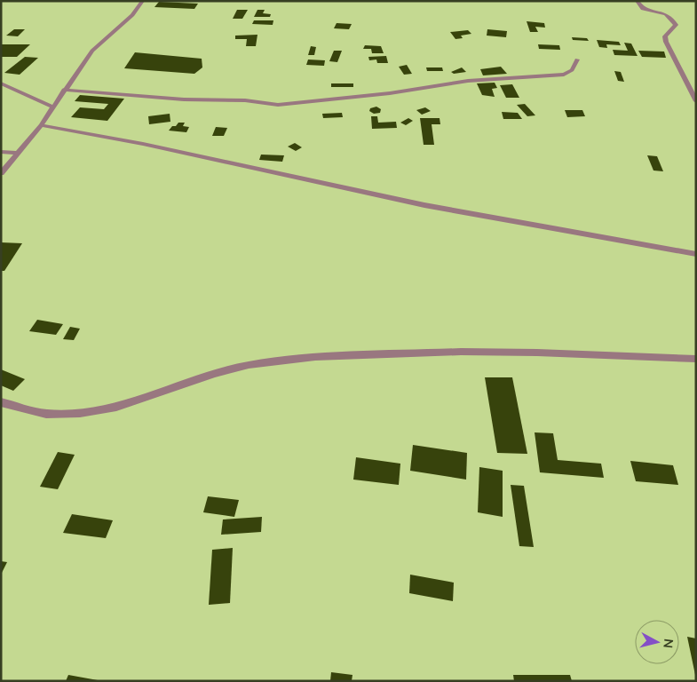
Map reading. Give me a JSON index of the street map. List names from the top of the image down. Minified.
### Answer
{"north":"right"}
